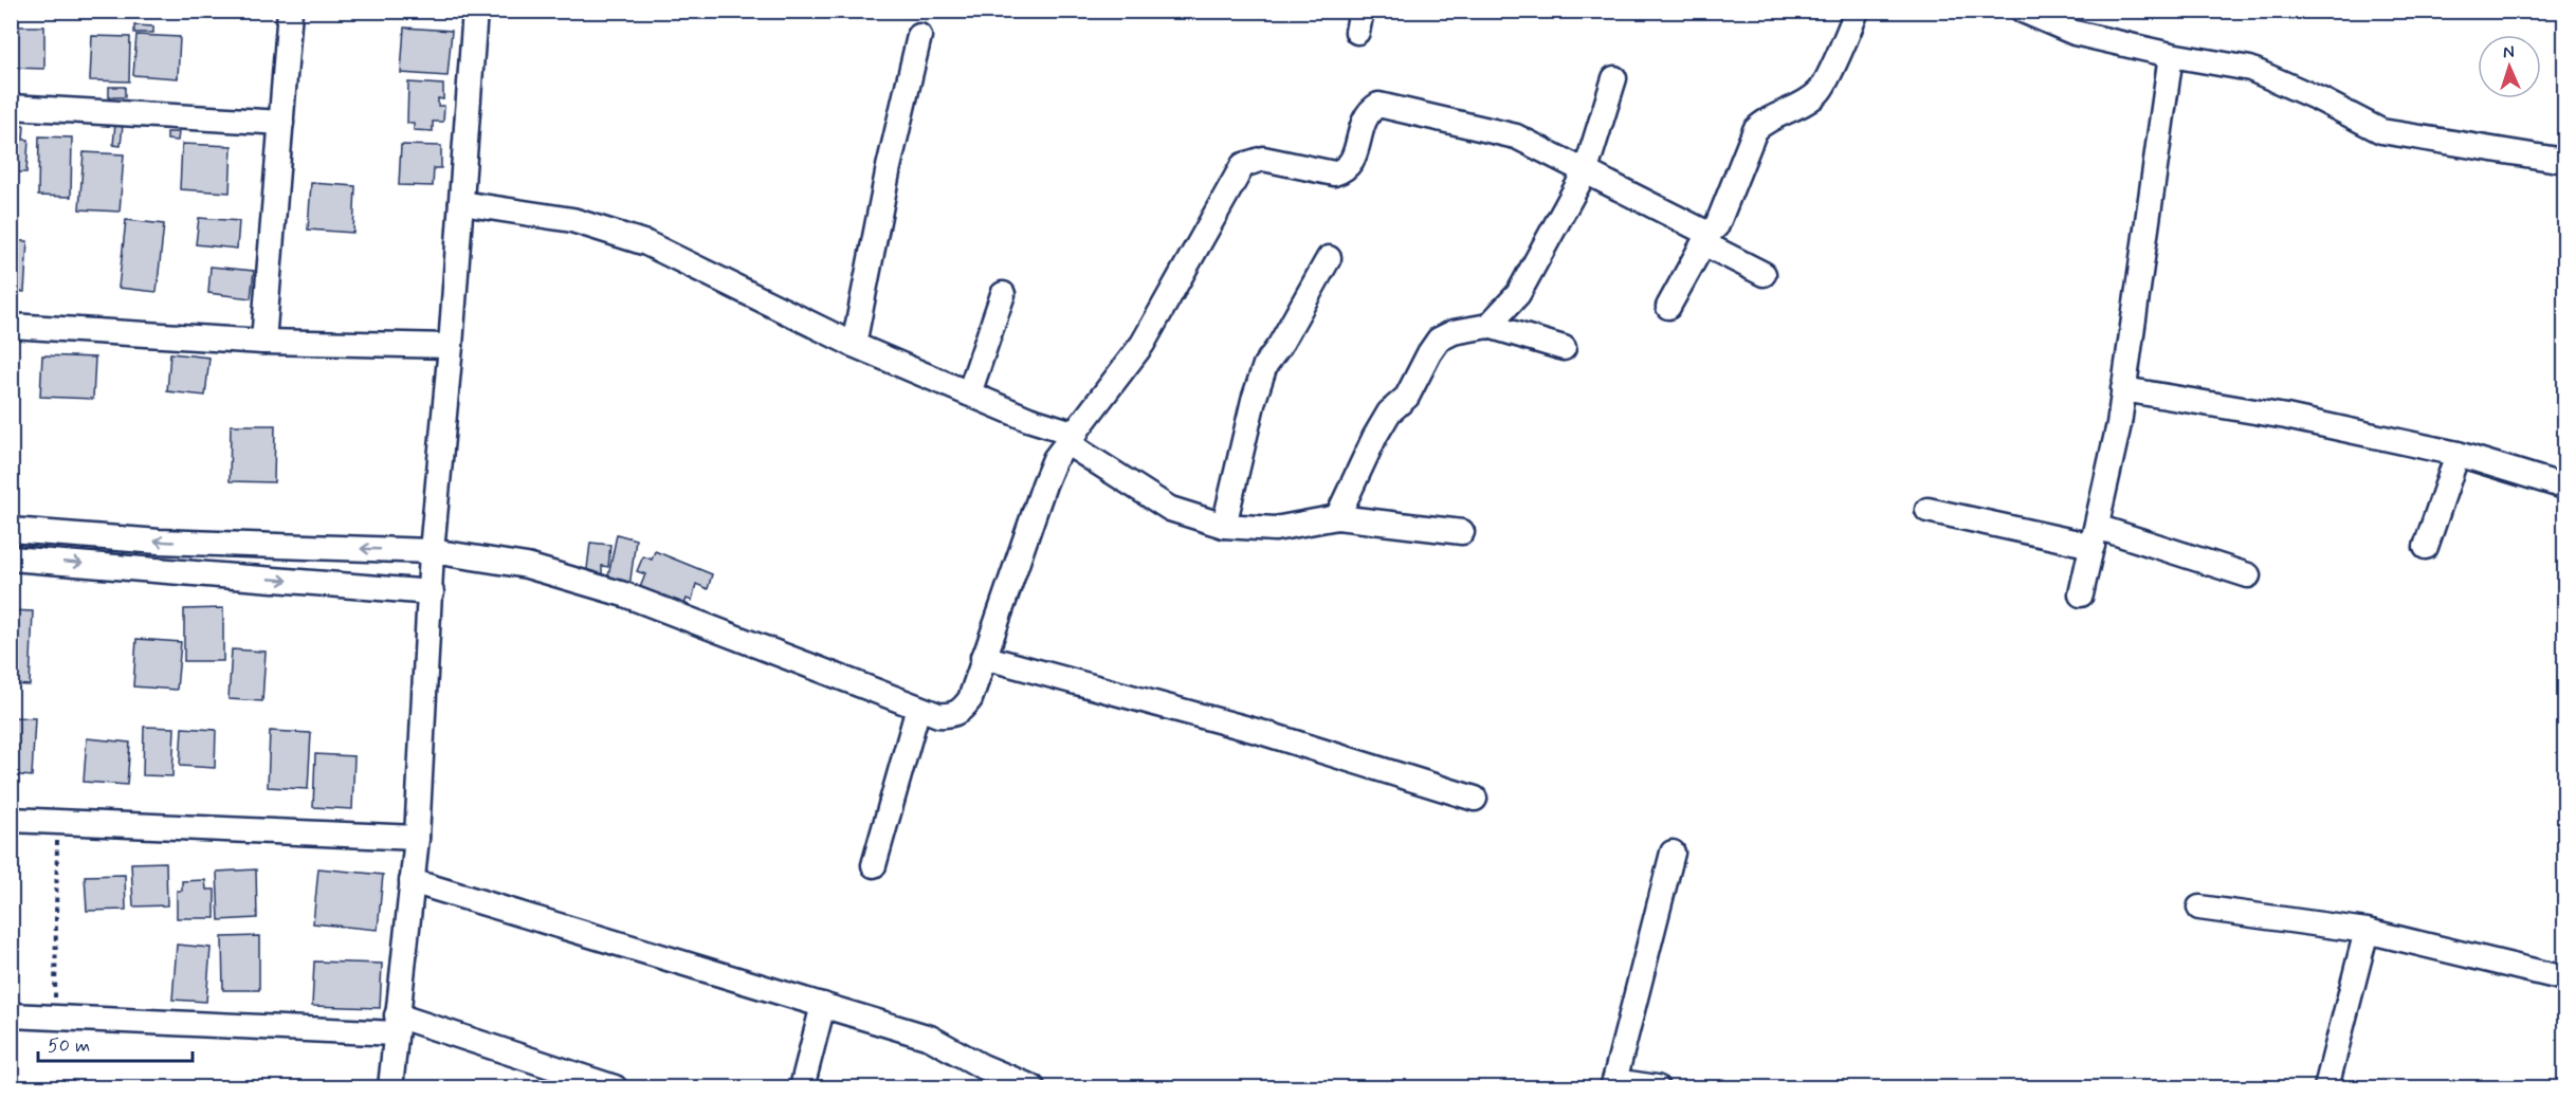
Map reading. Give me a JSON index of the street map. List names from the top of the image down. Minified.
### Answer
{"scale_bar":"50 m","north":"top"}
